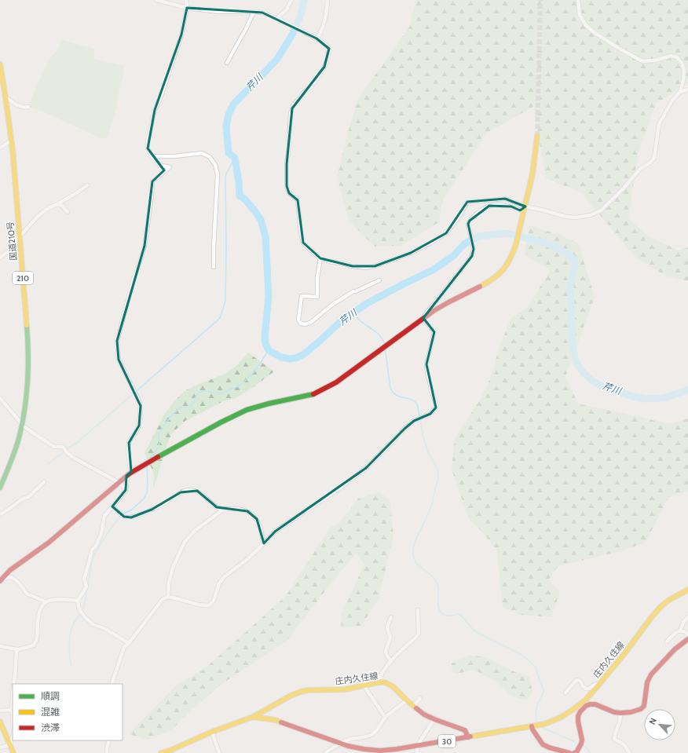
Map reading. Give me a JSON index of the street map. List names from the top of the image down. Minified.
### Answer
{"streets":{"main road":["国道210号","210","庄内久住線","30"]},"water":["芹川"],"legend":["順調","混雑","渋滞"],"north":"top left"}
